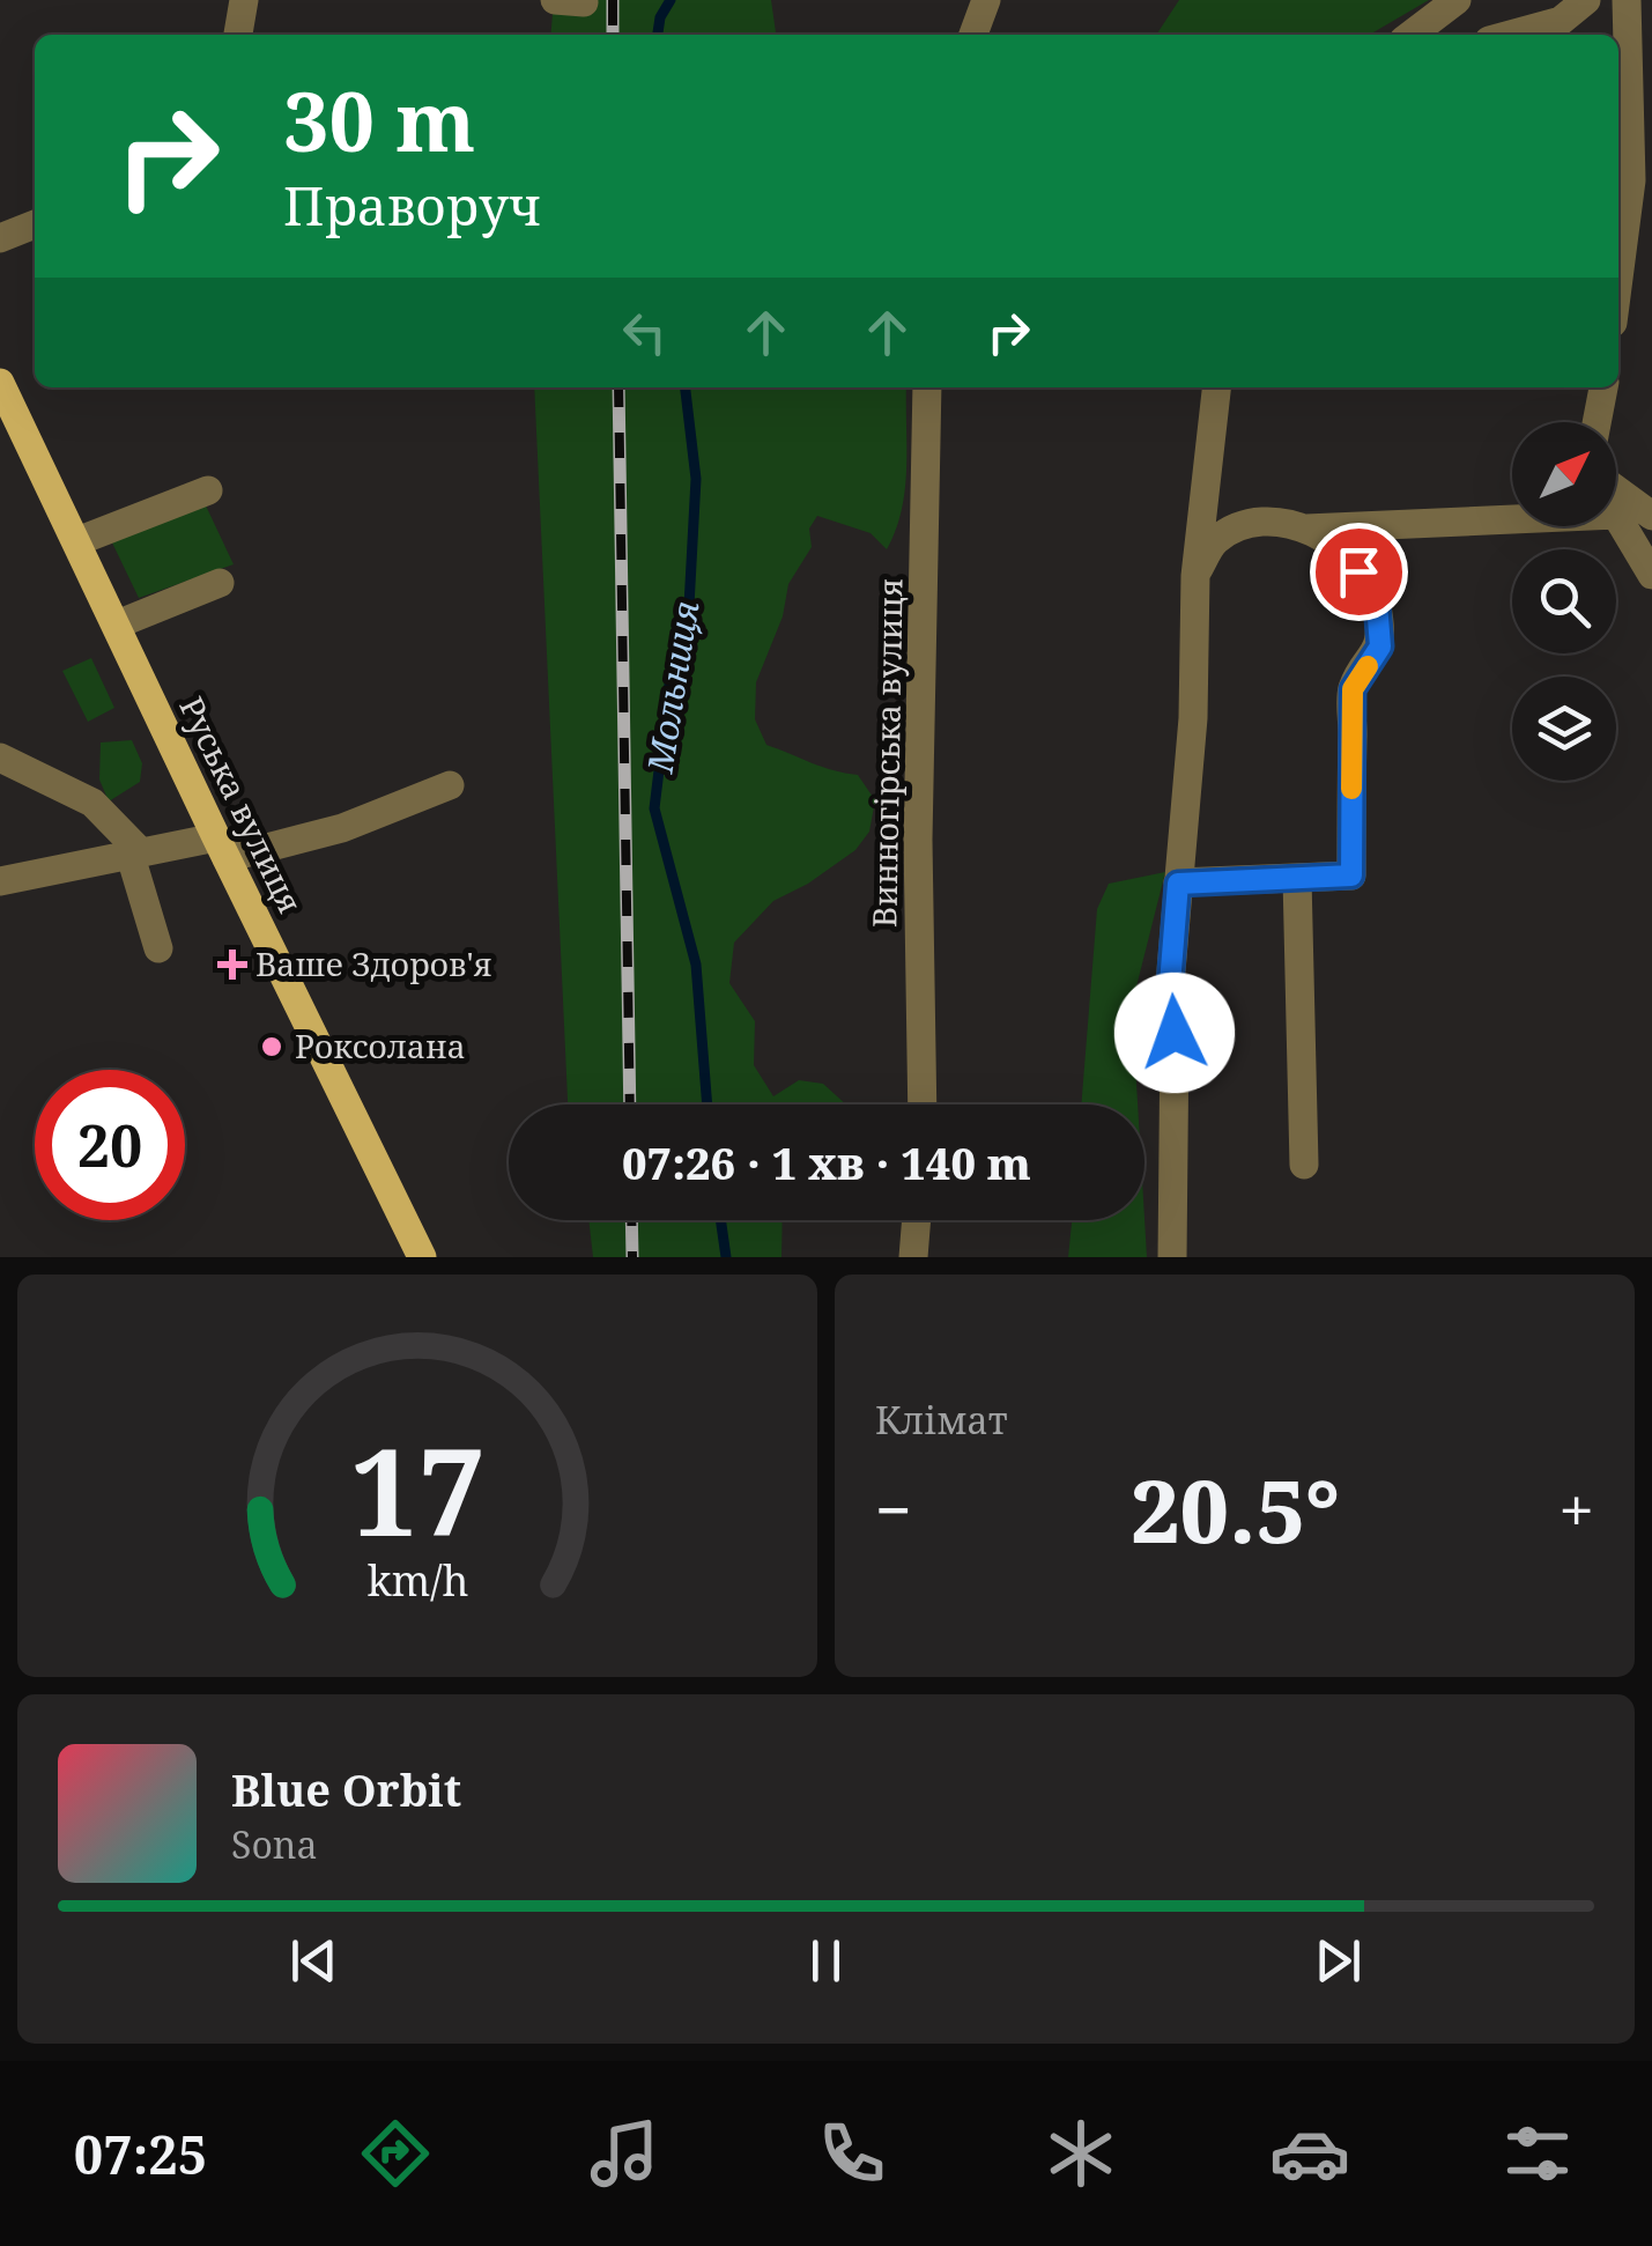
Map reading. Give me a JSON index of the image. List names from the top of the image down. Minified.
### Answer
{"streets":{"main road":["Руська вулиця"],"street":["Винногірська вулиця"]},"water":["Мольниця"],"places":{"health":["Ваше Здоров'я"],"other":["Роксолана"]},"north":"top right","page":{"turn":["30 m","Праворуч"],"limit":"20","trip":"07:26 · 1 хв · 140 m","tile":"Клімат","heat":["−","20.5°","+"],"song":["Blue Orbit","Sona"],"tabs":"07:25","gauge":["17","km/h"]}}
